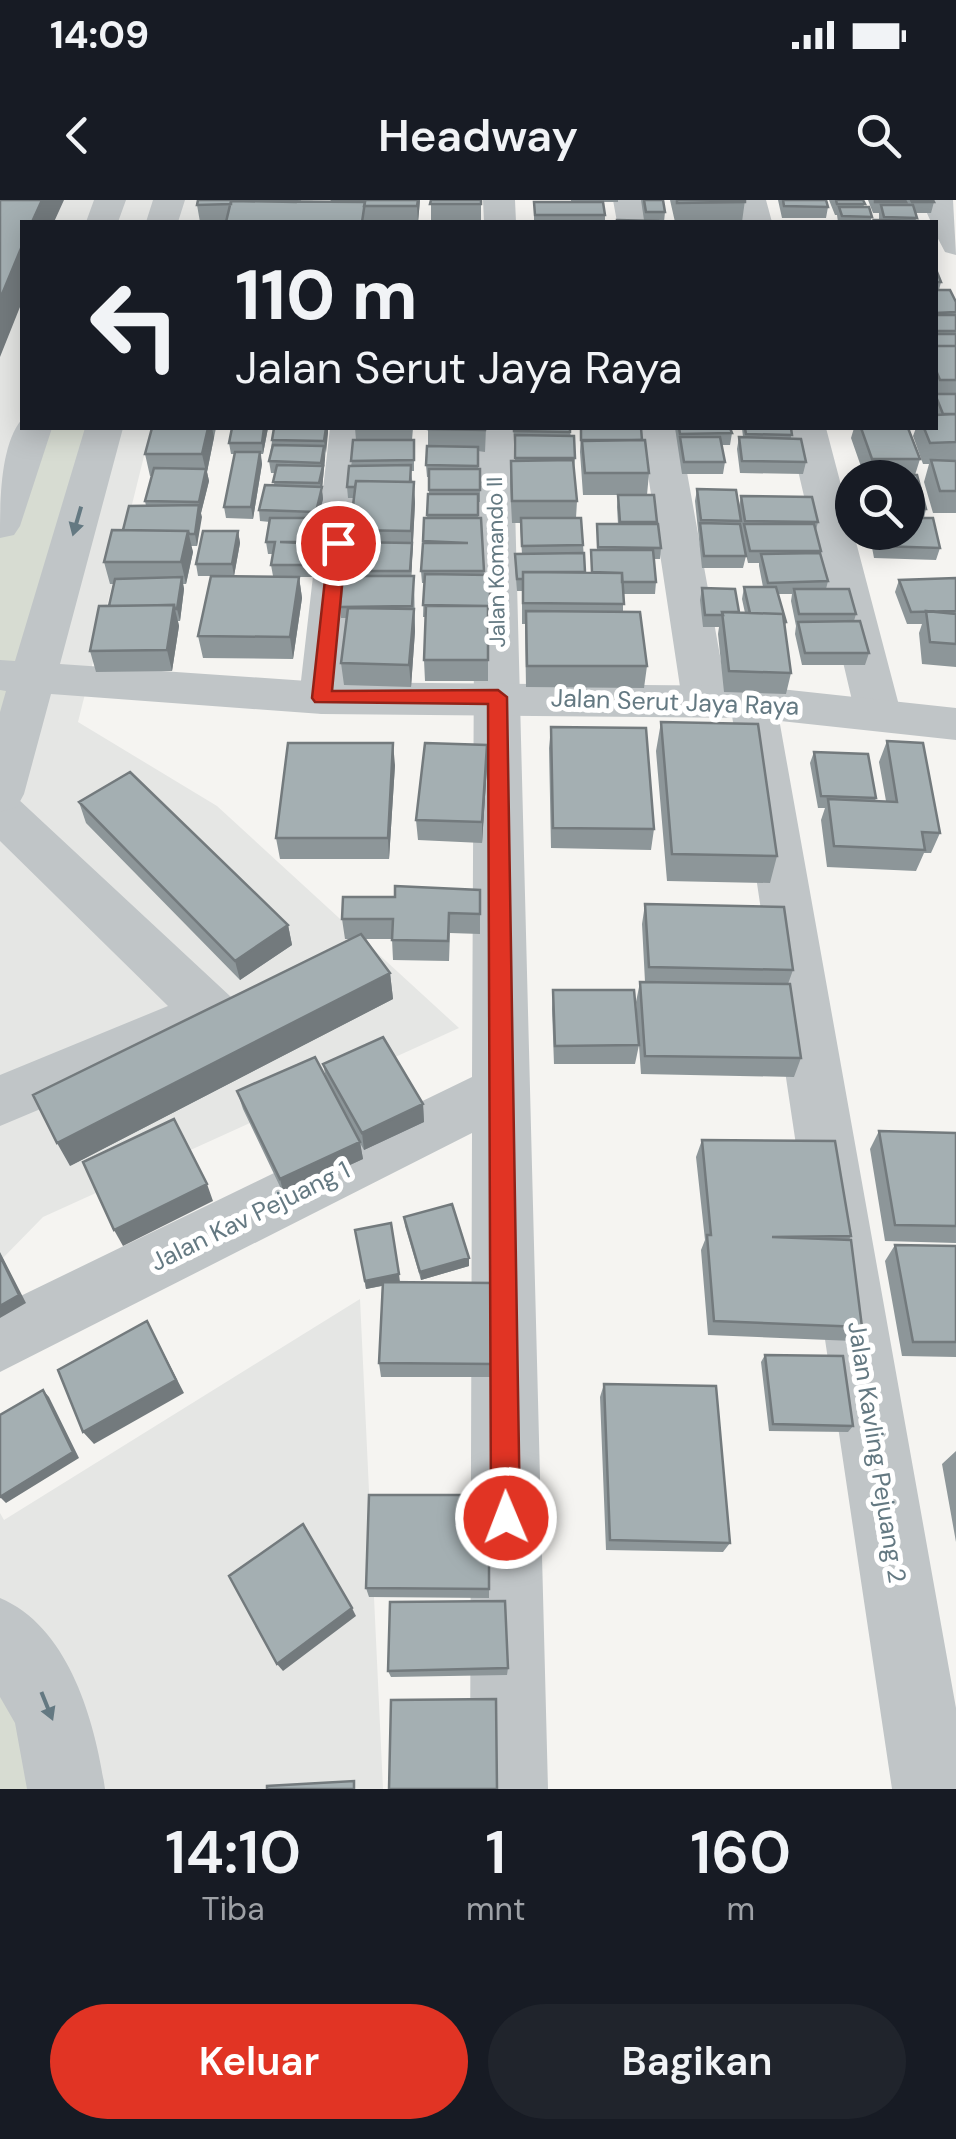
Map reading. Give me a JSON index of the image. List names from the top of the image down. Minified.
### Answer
{"streets":{"street":["Jalan Komando II","Jalan Serut Jaya Raya","Jalan Kav Pejuang 1","Jalan Kavling Pejuang 2"]},"crossings":[["Jalan Komando II","Jalan Serut Jaya Raya"],["Jalan Komando II","Jalan Kav Pejuang 1"],["Jalan Serut Jaya Raya","Jalan Kavling Pejuang 2"]],"page":{"status":"14:09","header":"Headway","turn":["110 m","Jalan Serut Jaya Raya"],"eta":["14:10","Tiba","1","mnt","160","m"],"buttons":["Keluar","Bagikan"]}}
